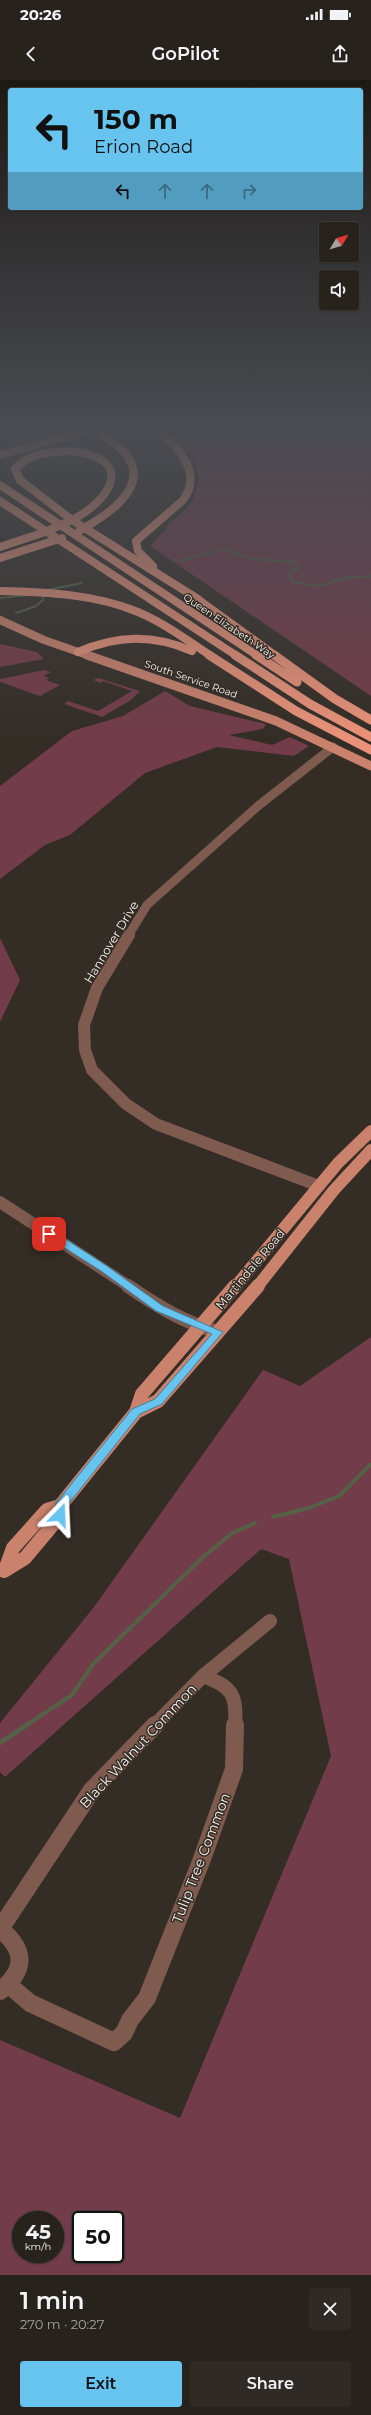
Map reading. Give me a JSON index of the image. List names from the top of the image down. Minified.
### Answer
{"streets":{"highway":["Queen Elizabeth Way"],"main road":["South Service Road","Martindale Road"],"street":["Hannover Drive","Black Walnut Common","Tulip Tree Common"]},"crossings":[["South Service Road","Hannover Drive"],["Hannover Drive","Martindale Road"],["Black Walnut Common","Tulip Tree Common"]],"north":"top right","page":{"status":"20:26","header":"GoPilot","turn":["150 m","Erion Road"],"speed":"45 km/h","limit":"50","heading":["1 min","270 m · 20:27"],"buttons":["Exit","Share"]}}
